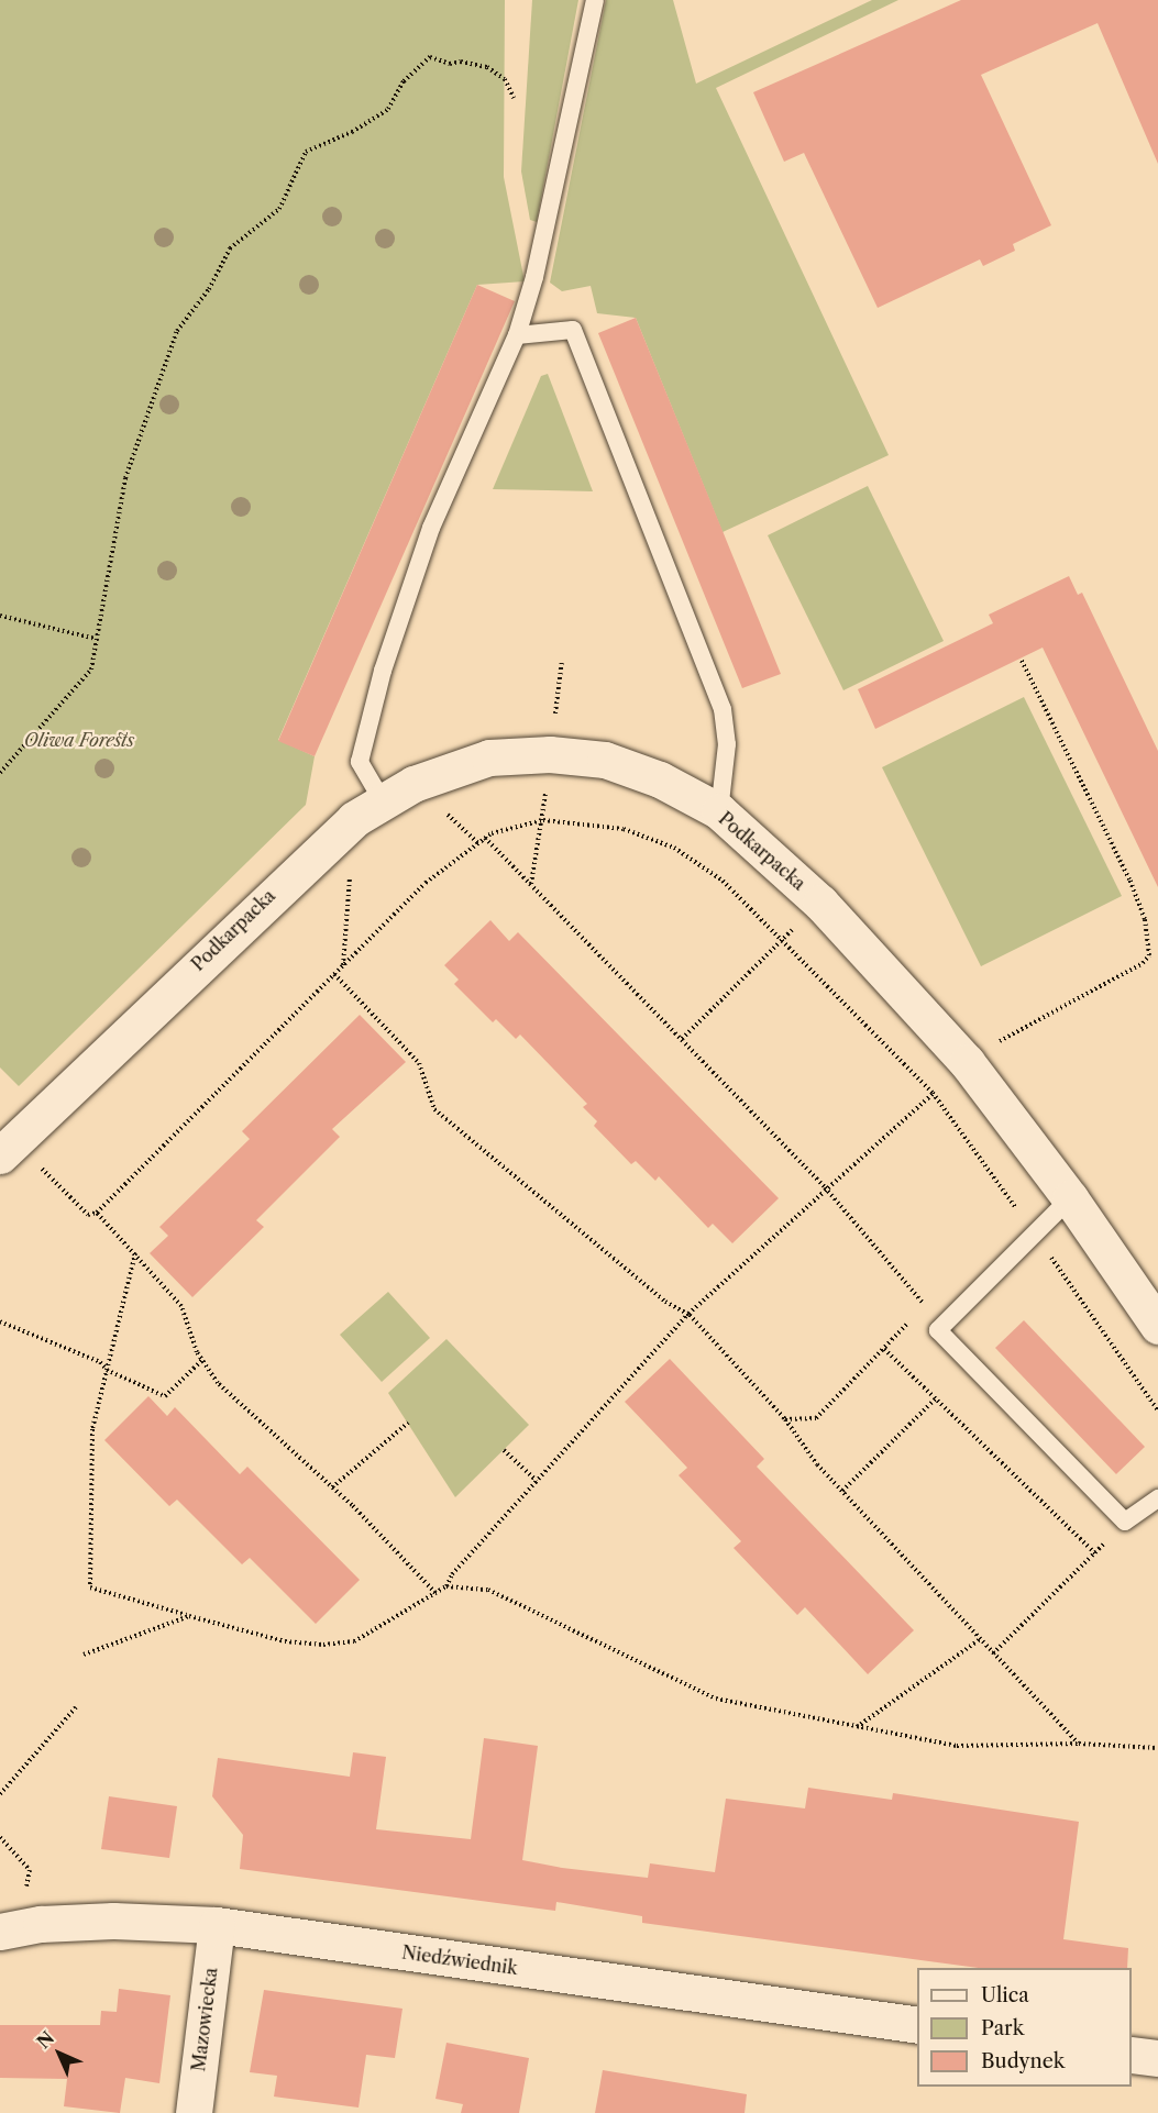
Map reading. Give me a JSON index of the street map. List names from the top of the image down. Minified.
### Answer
{"streets":{"street":["Podkarpacka","Niedźwiednik","Mazowiecka"]},"crossings":[["Niedźwiednik","Mazowiecka"]],"parks":["Oliwa Forests"],"legend":["Ulica","Park","Budynek"],"north":"top left"}
